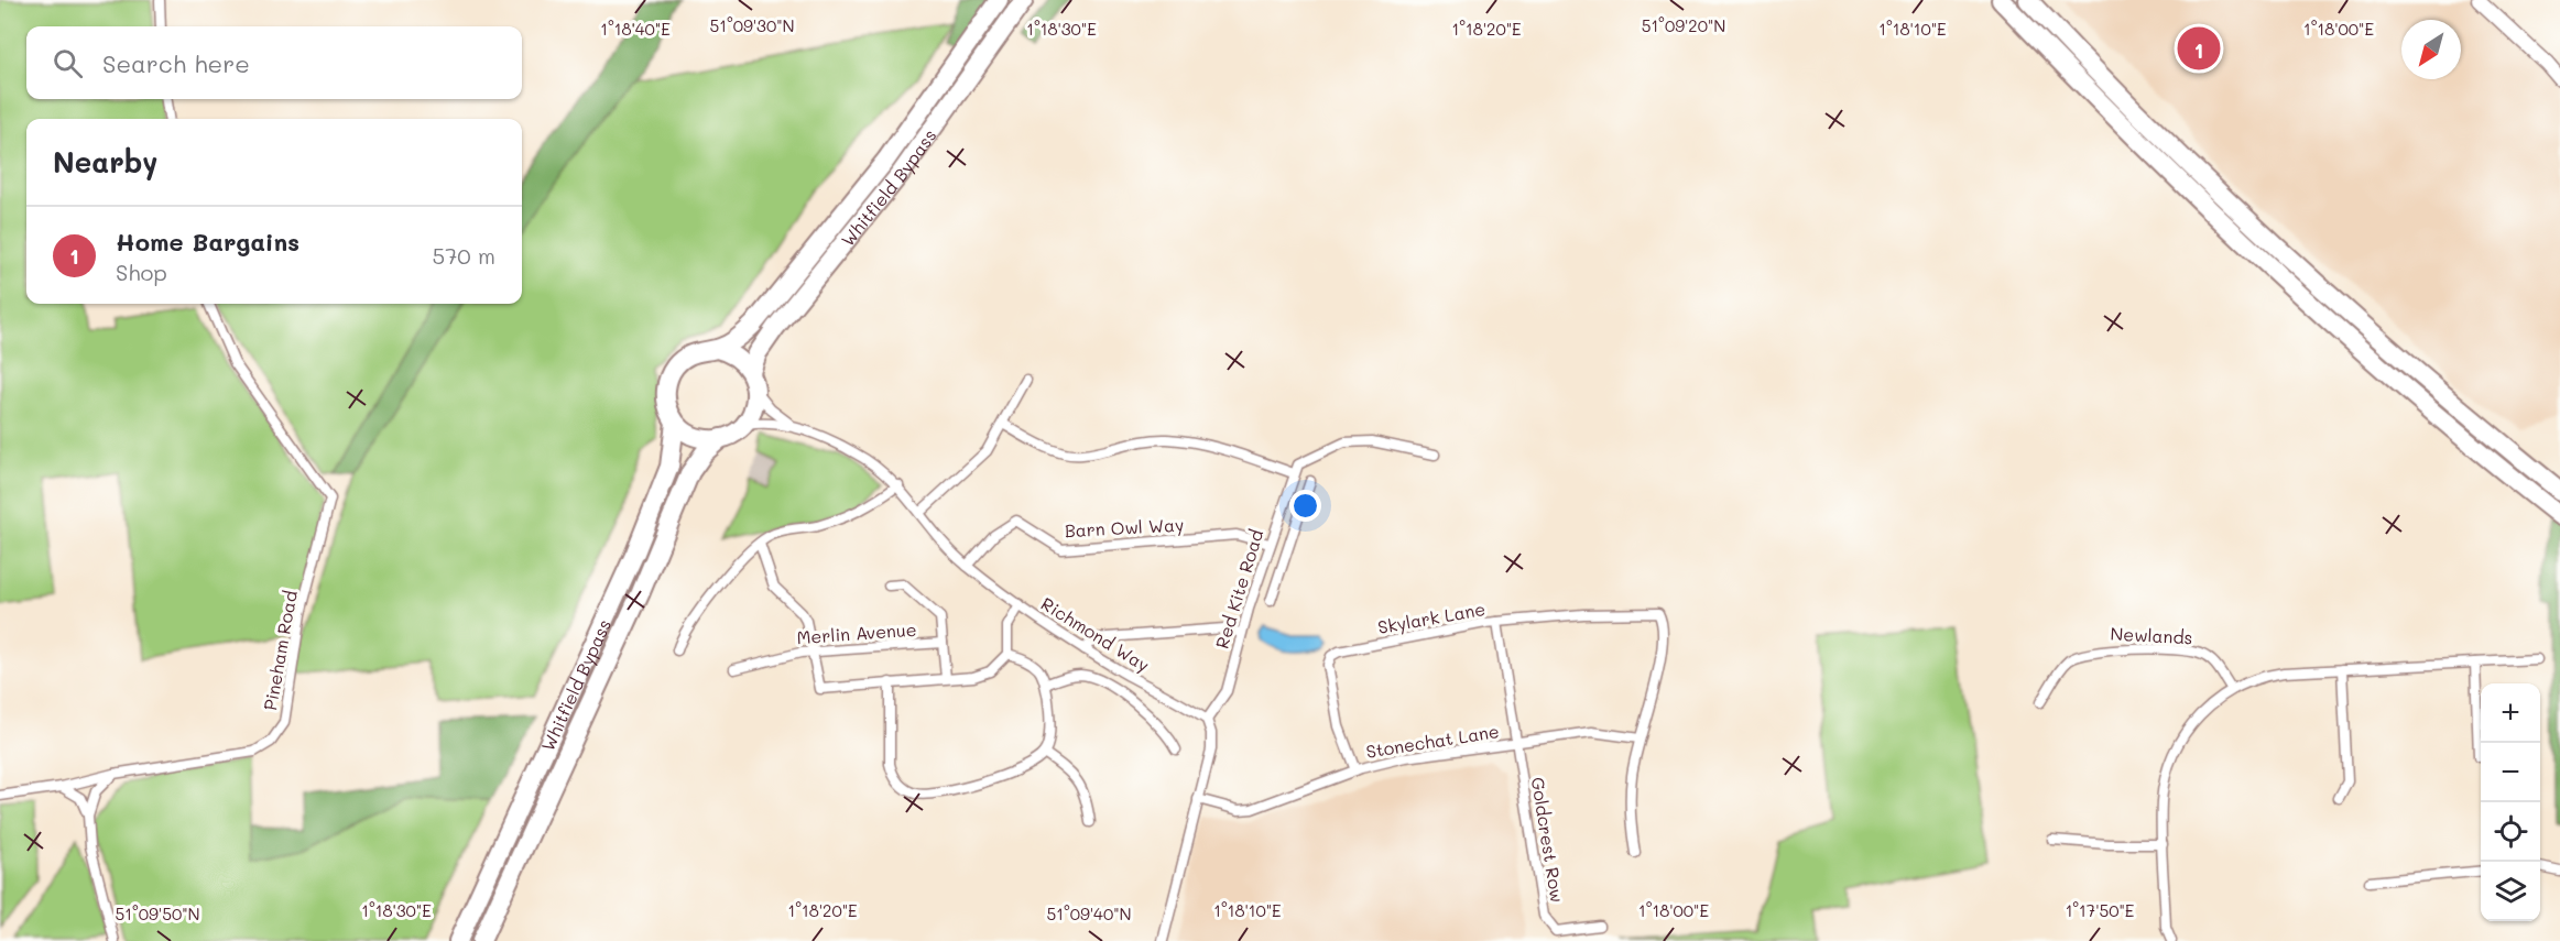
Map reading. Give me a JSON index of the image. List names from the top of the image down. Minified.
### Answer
{"streets":{"highway":["Whitfield Bypass"],"street":["Barn Owl Way","Red Kite Road","Skylark Lane","Merlin Avenue","Richmond Way","Newlands","Pineham Road","Stonechat Lane","Goldcrest Row"]},"crossings":[["Whitfield Bypass","Richmond Way"],["Barn Owl Way","Red Kite Road"],["Barn Owl Way","Richmond Way"],["Red Kite Road","Richmond Way"],["Skylark Lane","Stonechat Lane"],["Skylark Lane","Goldcrest Row"],["Stonechat Lane","Goldcrest Row"]],"north":"bottom left","page":{"pins":"1","search":"Search here","heading":"Nearby","list":[{"mark":"1","name":"Home Bargains","note":"Shop","value":"570 m"}],"map_buttons":["+","−"]},"coordinates":["51°09'30\"N","51°09'20\"N","1°18'00\"E","1°18'40\"E","1°18'30\"E","1°18'20\"E","1°18'10\"E","1°17'50\"E","51°09'50\"N","51°09'40\"N"]}
